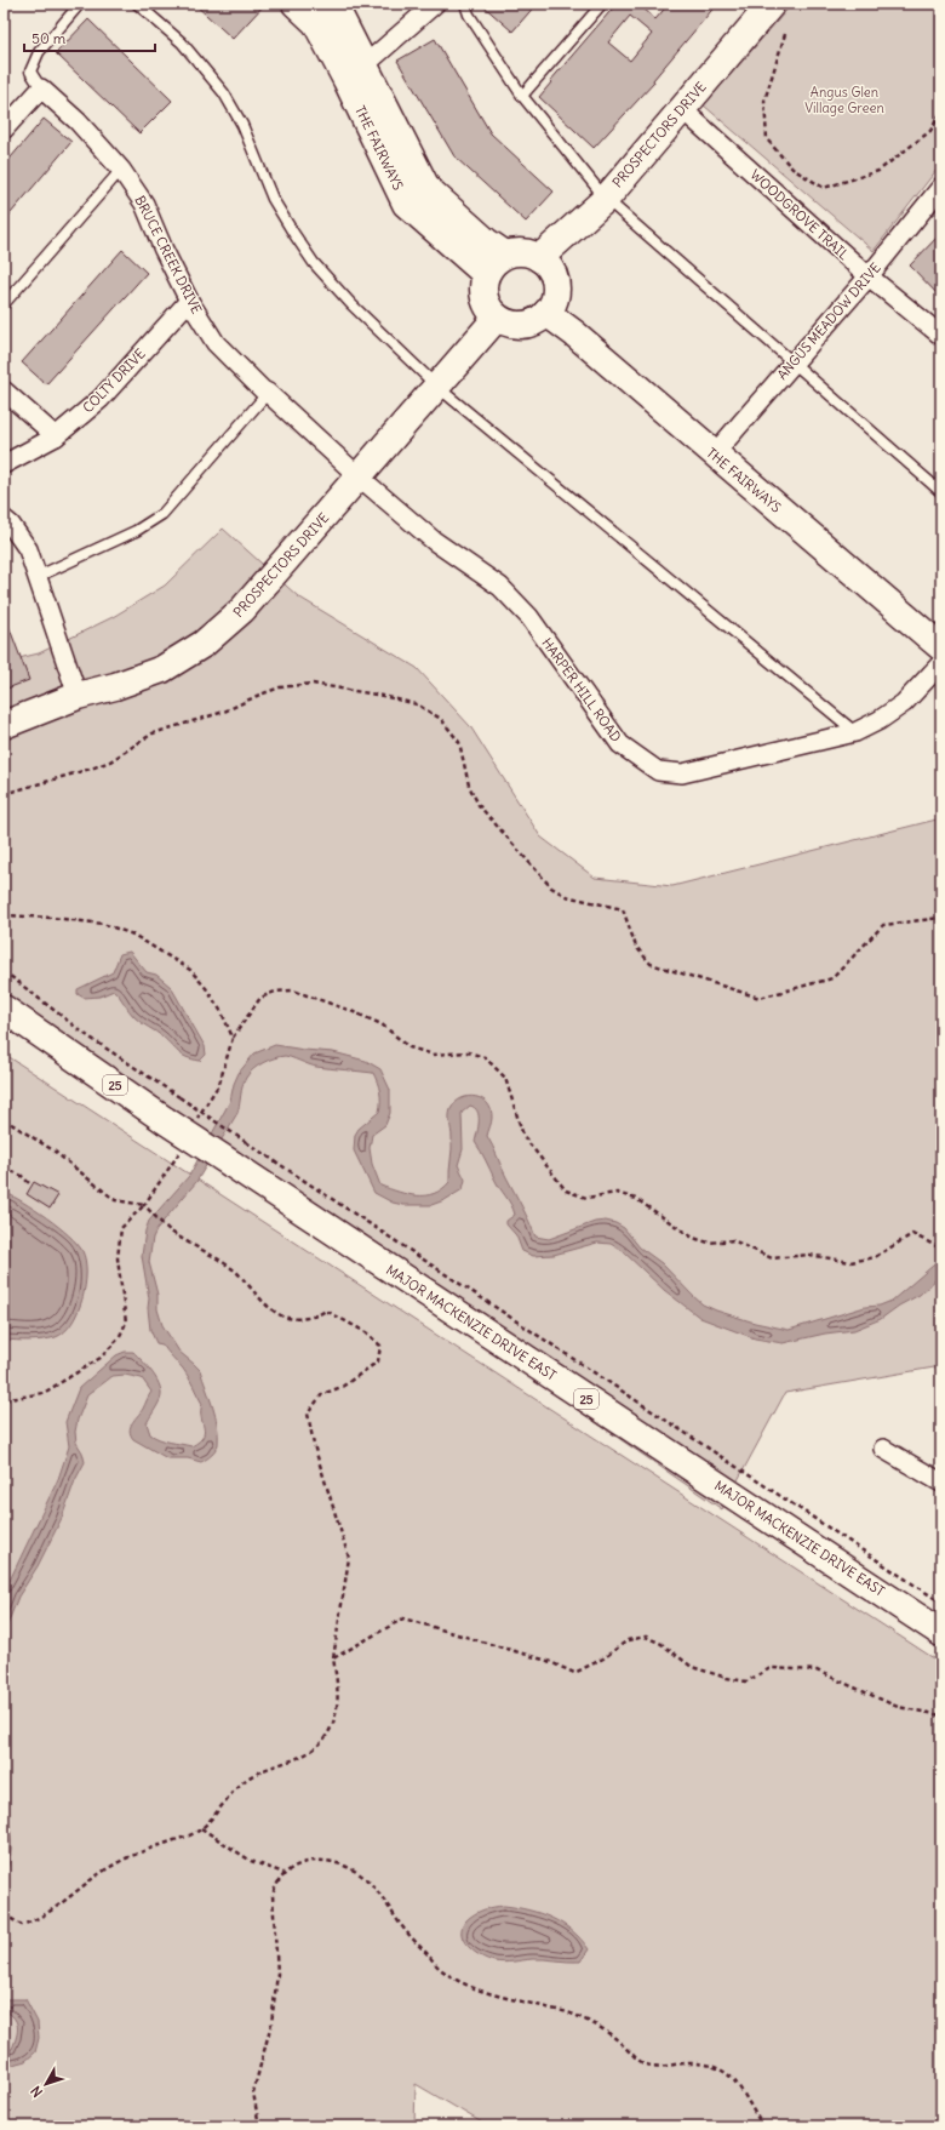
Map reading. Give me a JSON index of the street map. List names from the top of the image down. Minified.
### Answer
{"streets":{"street":["PROSPECTORS DRIVE","THE FAIRWAYS","WOODGROVE TRAIL","BRUCE CREEK DRIVE","ANGUS MEADOW DRIVE","COLTY DRIVE","HARPER HILL ROAD","25","MAJOR MACKENZIE DRIVE EAST"]},"crossings":[["PROSPECTORS DRIVE","THE FAIRWAYS"],["PROSPECTORS DRIVE","WOODGROVE TRAIL"],["PROSPECTORS DRIVE","BRUCE CREEK DRIVE"],["PROSPECTORS DRIVE","HARPER HILL ROAD"],["THE FAIRWAYS","ANGUS MEADOW DRIVE"],["WOODGROVE TRAIL","ANGUS MEADOW DRIVE"],["BRUCE CREEK DRIVE","COLTY DRIVE"],["BRUCE CREEK DRIVE","HARPER HILL ROAD"]],"parks":["Angus Glen Village Green"],"scale_bar":"50 m","north":"bottom left"}
